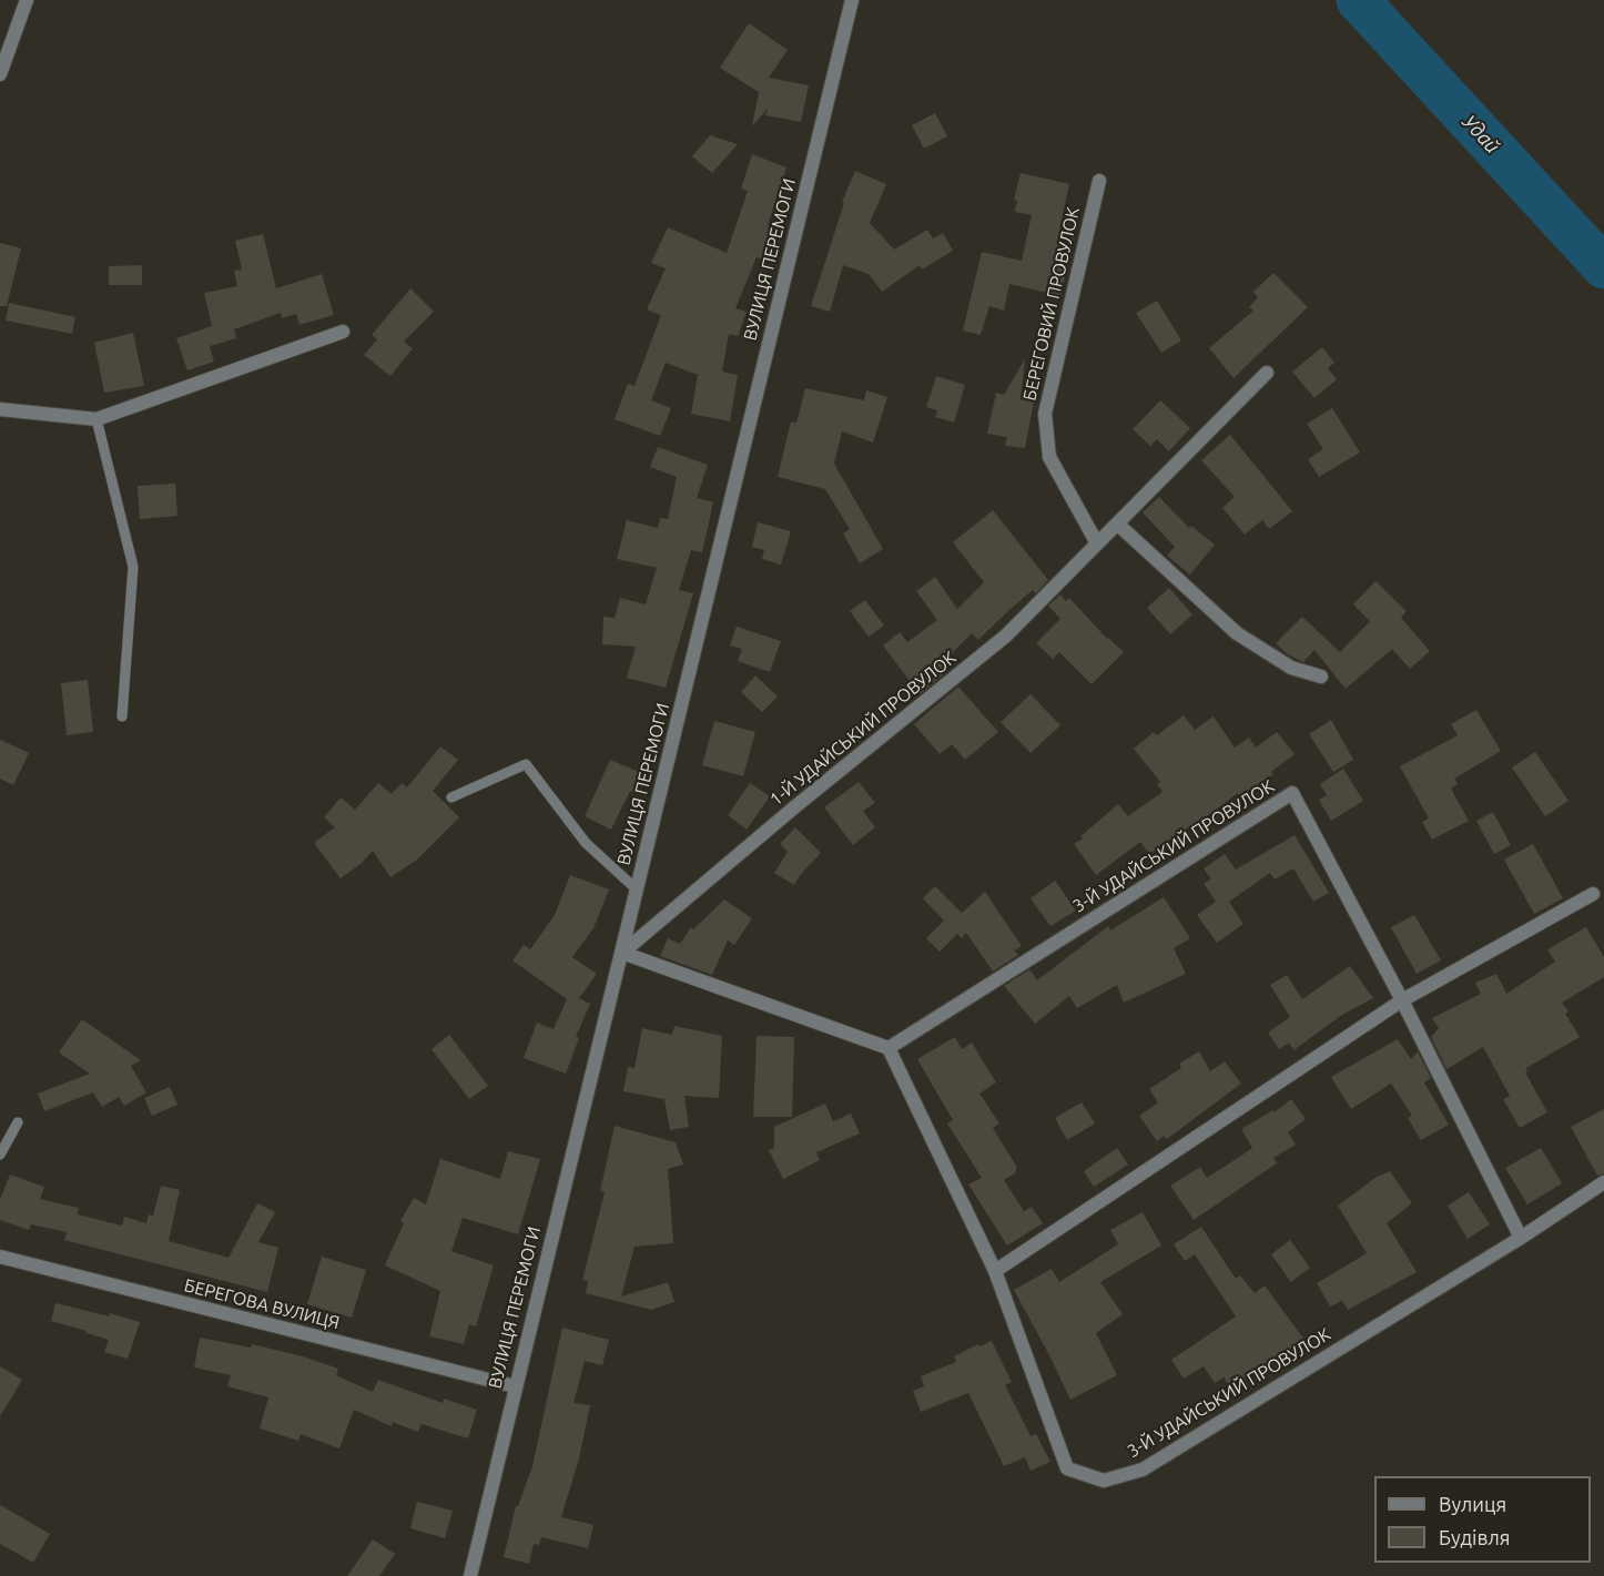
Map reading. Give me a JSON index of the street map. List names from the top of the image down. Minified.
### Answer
{"streets":{"street":["ВУЛИЦЯ ПЕРЕМОГИ","БЕРЕГОВИЙ ПРОВУЛОК","1-Й УДАЙСЬКИЙ ПРОВУЛОК","3-Й УДАЙСЬКИЙ ПРОВУЛОК","БЕРЕГОВА ВУЛИЦЯ"]},"crossings":[["ВУЛИЦЯ ПЕРЕМОГИ","1-Й УДАЙСЬКИЙ ПРОВУЛОК"],["ВУЛИЦЯ ПЕРЕМОГИ","БЕРЕГОВА ВУЛИЦЯ"],["БЕРЕГОВИЙ ПРОВУЛОК","1-Й УДАЙСЬКИЙ ПРОВУЛОК"]],"water":["Удай"],"legend":["Вулиця","Будівля"]}
